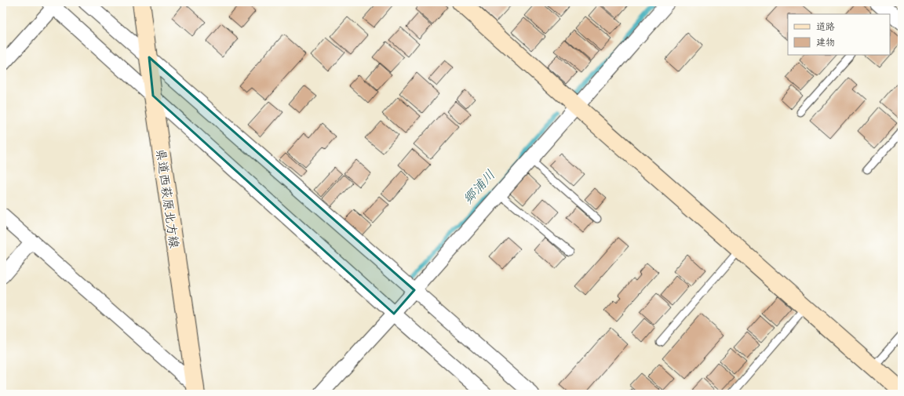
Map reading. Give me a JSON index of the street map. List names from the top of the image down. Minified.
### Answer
{"streets":{"street":["県道西萩原北方線"]},"water":["郷浦川"],"legend":["道路","建物"]}
